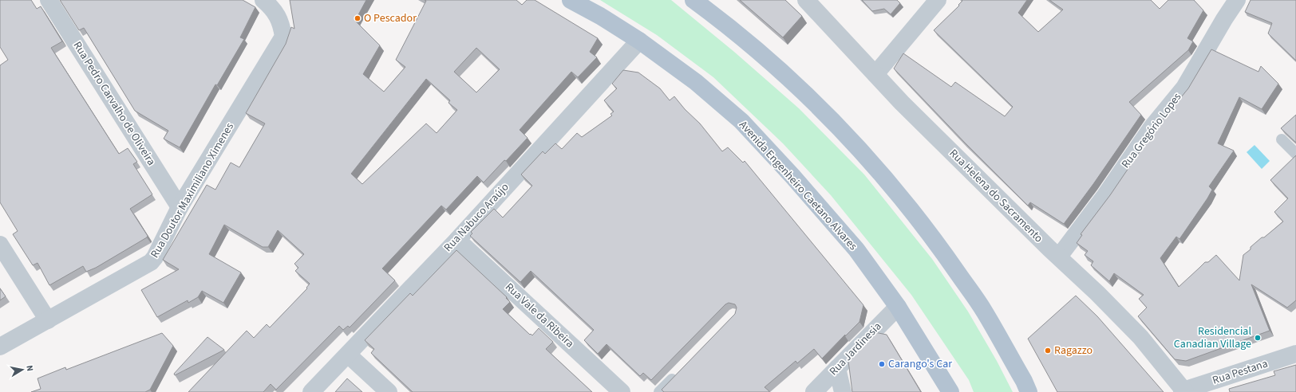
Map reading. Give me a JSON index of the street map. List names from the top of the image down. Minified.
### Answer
{"streets":{"main road":["Avenida Engenheiro Caetano Alvares"],"street":["Rua Pedro Carvalho de Oliveira","Rua Gregório Lopes","Rua Doutor Maximiliano Ximenes","Rua Helena do Sacramento","Rua Nabuco Araújo","Rua Vale da Ribeira","Rua Jardinesia","Rua Pestana"]},"crossings":[["Rua Pedro Carvalho de Oliveira","Rua Doutor Maximiliano Ximenes"],["Rua Gregório Lopes","Rua Helena do Sacramento"],["Avenida Engenheiro Caetano Alvares","Rua Nabuco Araújo"],["Avenida Engenheiro Caetano Alvares","Rua Jardinesia"],["Rua Helena do Sacramento","Rua Pestana"],["Rua Nabuco Araújo","Rua Vale da Ribeira"]],"places":["O Pescador","Residencial Canadian Village","Ragazzo","Carango's Car"],"north":"right"}
